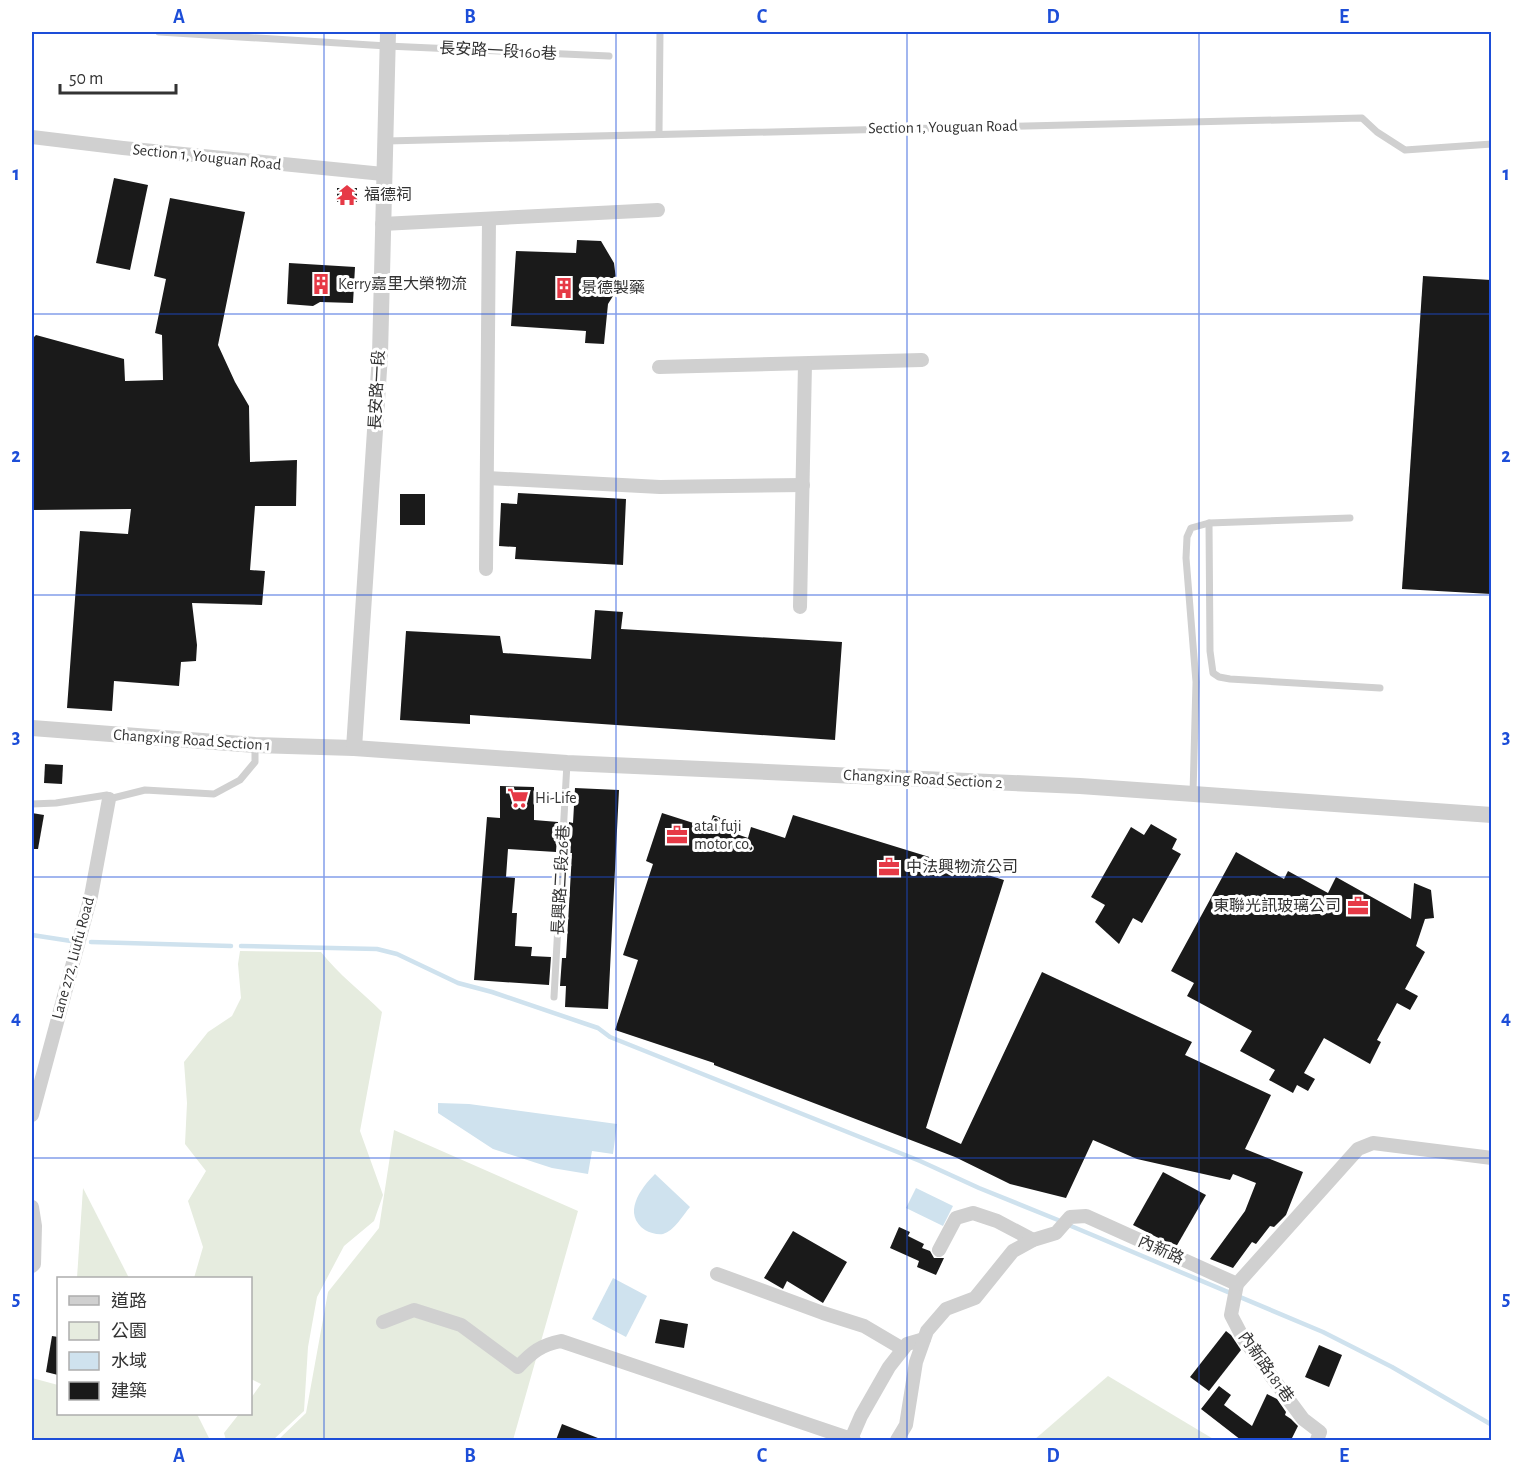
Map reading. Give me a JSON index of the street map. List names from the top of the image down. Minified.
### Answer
{"streets":{"street":["Section 1, Youguan Road","長安路一段","Changxing Road Section 1","Changxing Road Section 2","Lane 272, Liufu Road","內新路","內新路181巷"],"lane":["長安路一段160巷","長興路二段26巷"]},"crossings":[["長安路一段160巷","長安路一段"],["Section 1, Youguan Road","長安路一段"],["長安路一段","Changxing Road Section 1"],["長安路一段","Changxing Road Section 2"],["Changxing Road Section 1","Changxing Road Section 2"],["Changxing Road Section 2","長興路二段26巷"],["內新路","內新路181巷"]],"places":{"temple":["福德祠"],"building":["Kerry嘉里大榮物流","景德製藥"],"supermarket":["Hi-Life"],"office":["atai fuji motor co.","中法興物流公司","東聯光訊玻璃公司"]},"legend":["道路","公園","水域","建築"],"scale_bar":"50 m","grid":{"columns":["A","B","C","D","E"],"rows":["1","2","3","4","5"]}}
